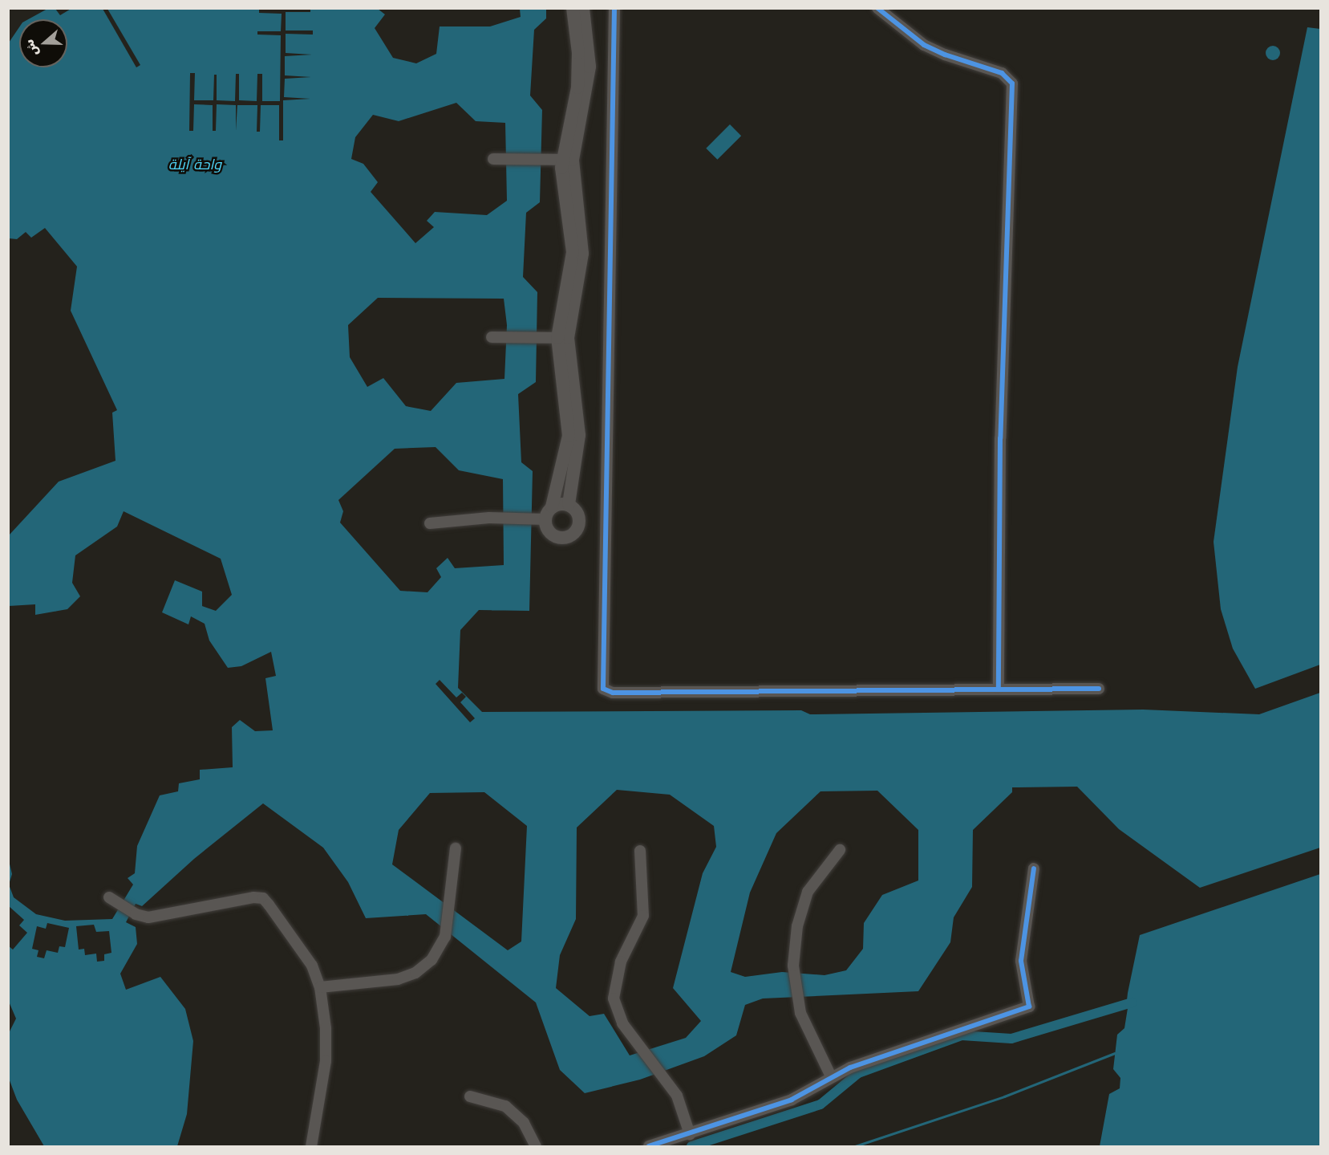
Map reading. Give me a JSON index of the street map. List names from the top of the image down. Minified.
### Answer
{"water":["واحة آيلة"],"north":"left"}
